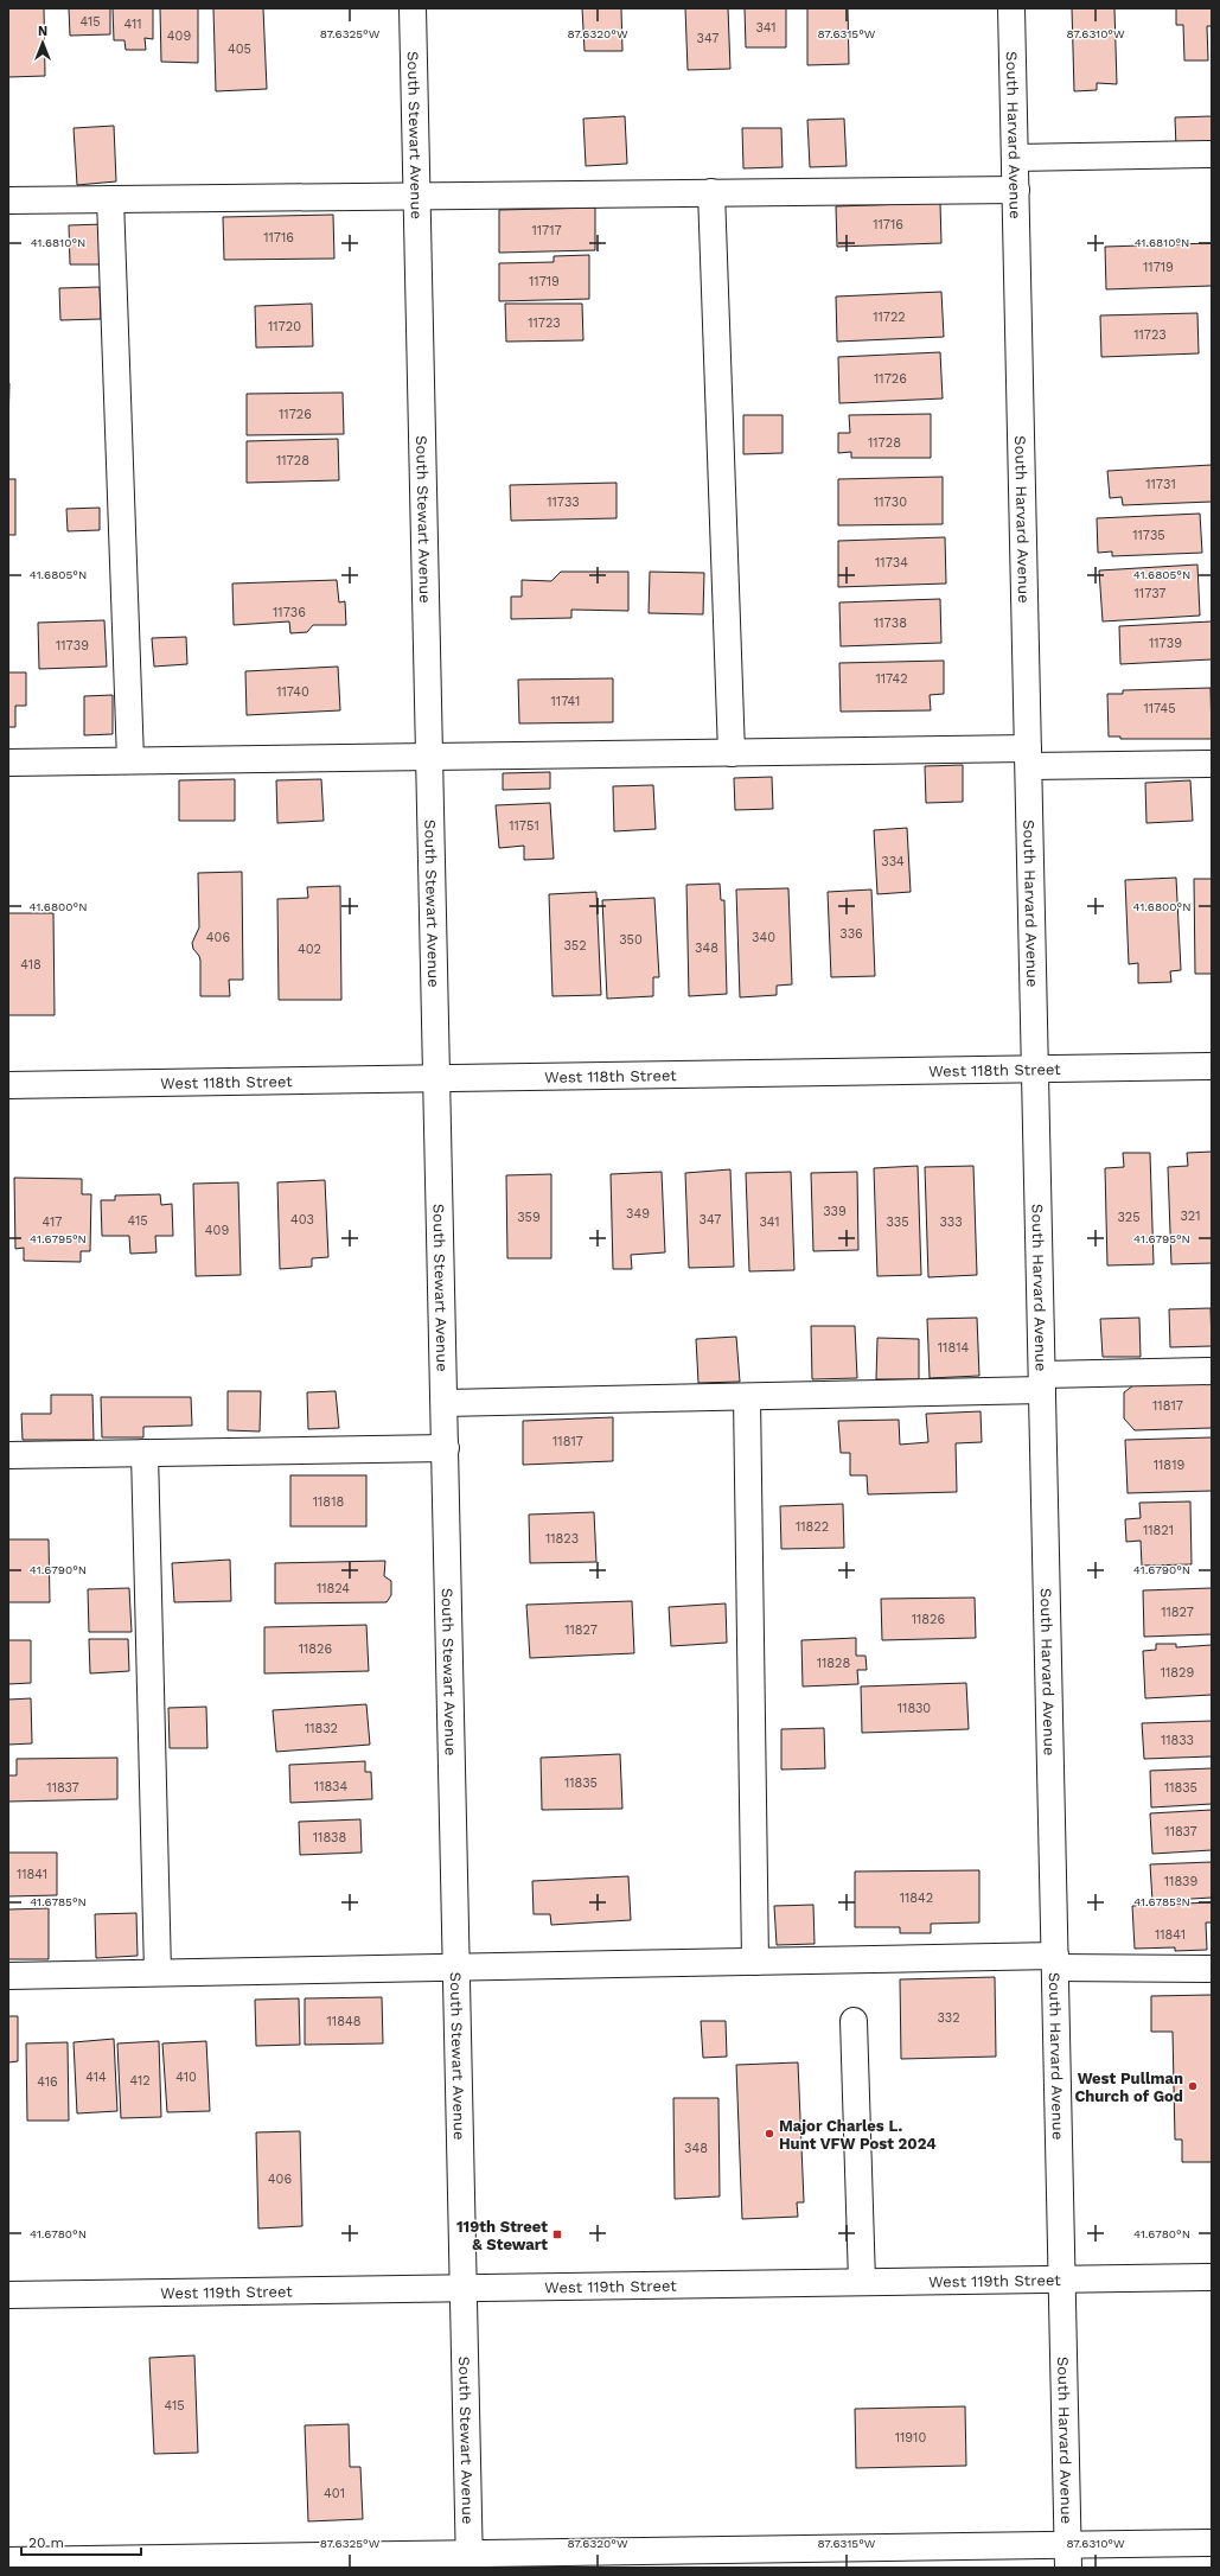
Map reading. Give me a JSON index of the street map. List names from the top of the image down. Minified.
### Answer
{"streets":{"street":["South Stewart Avenue","South Harvard Avenue","West 118th Street","West 119th Street"]},"crossings":[["South Stewart Avenue","West 118th Street"],["South Stewart Avenue","West 119th Street"],["South Harvard Avenue","West 118th Street"],["South Harvard Avenue","West 119th Street"]],"places":{"other":["West Pullman Church of God","Major Charles L. Hunt VFW Post 2024"],"transit":["119th Street & Stewart"]},"house_numbers":["415","411","341","409","347","405","11716","11717","11716","11719","11719","11722","11723","11720","11723","11726","11726","11728","11728","11731","11733","11730","11735","11734","11737","11736","11738","11739","11739","11742","11740","11741","11745","11751","334","336","406","340","350","352","348","402","418","339","349","321","359","325","403","347","415","417","341","335","333","409","11814","11817","11817","11819","11818","11822","11821","11823","11824","11827","11826","11827","11826","11828","11829","11830","11832","11833","11835","11834","11837","11835","11837","11838","11841","11839","11842","11841","332","11848","414","410","412","416","348","406","415","11910","401"],"scale_bar":"20 m","north":"top","coordinates":["87.6325°W","87.6320°W","87.6315°W","87.6310°W","41.6810°N","41.6805°N","41.6800°N","41.6795°N","41.6790°N","41.6785°N","41.6780°N"]}
